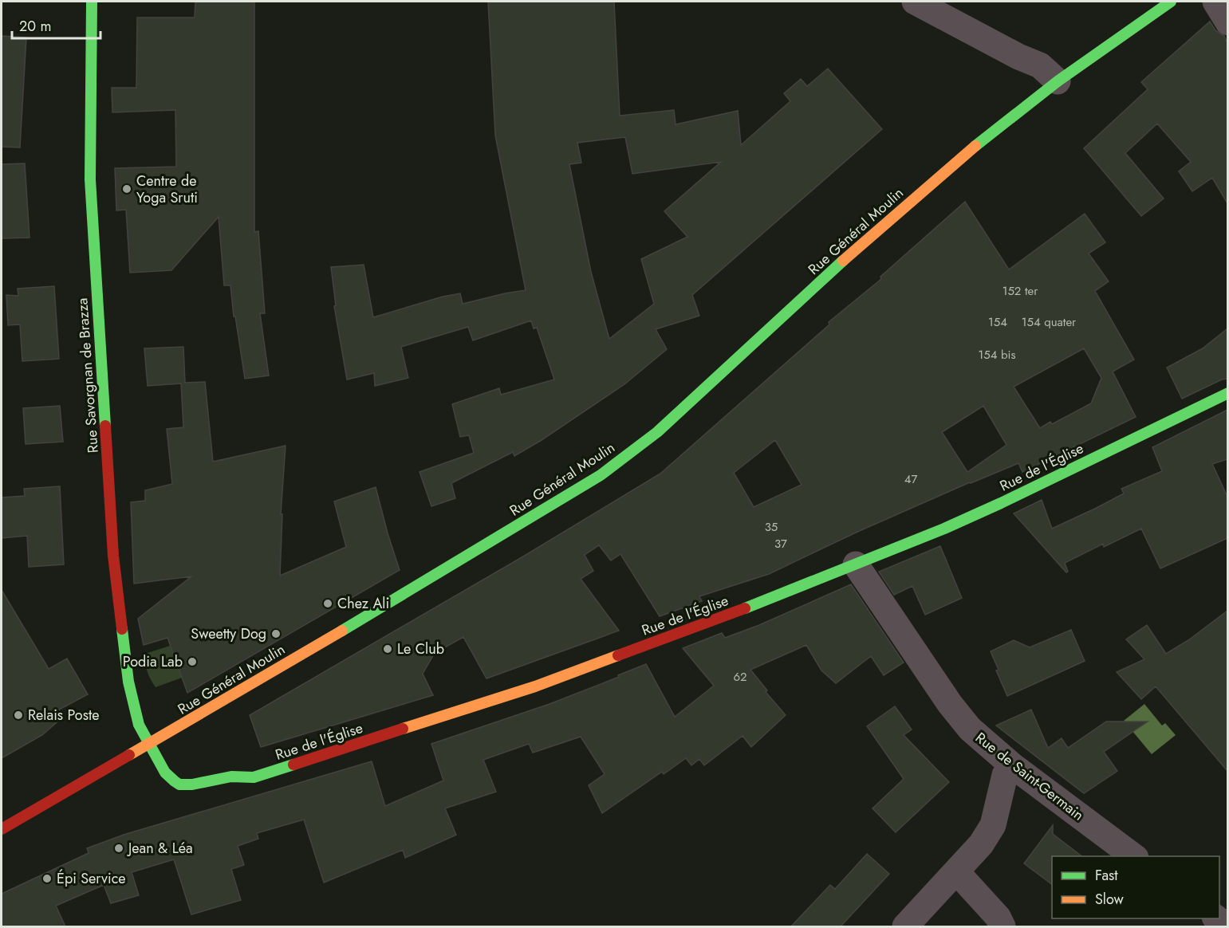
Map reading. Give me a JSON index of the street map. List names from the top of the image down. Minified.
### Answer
{"streets":{"street":["Rue Général Moulin","Rue Savorgnan de Brazza","Rue de l'Église","Rue de Saint-Germain"]},"crossings":[["Rue Général Moulin","Rue Savorgnan de Brazza"],["Rue Général Moulin","Rue de l'Église"],["Rue Savorgnan de Brazza","Rue de l'Église"],["Rue de l'Église","Rue de Saint-Germain"]],"places":["Centre de Yoga Sruti","Chez Ali","Sweetty Dog","Le Club","Podia Lab","Relais Poste","Jean & Léa","Épi Service"],"house_numbers":["152 ter","154","154 quater","154 bis","47","35","37","62"],"legend":["Fast","Slow"],"scale_bar":"20 m"}
